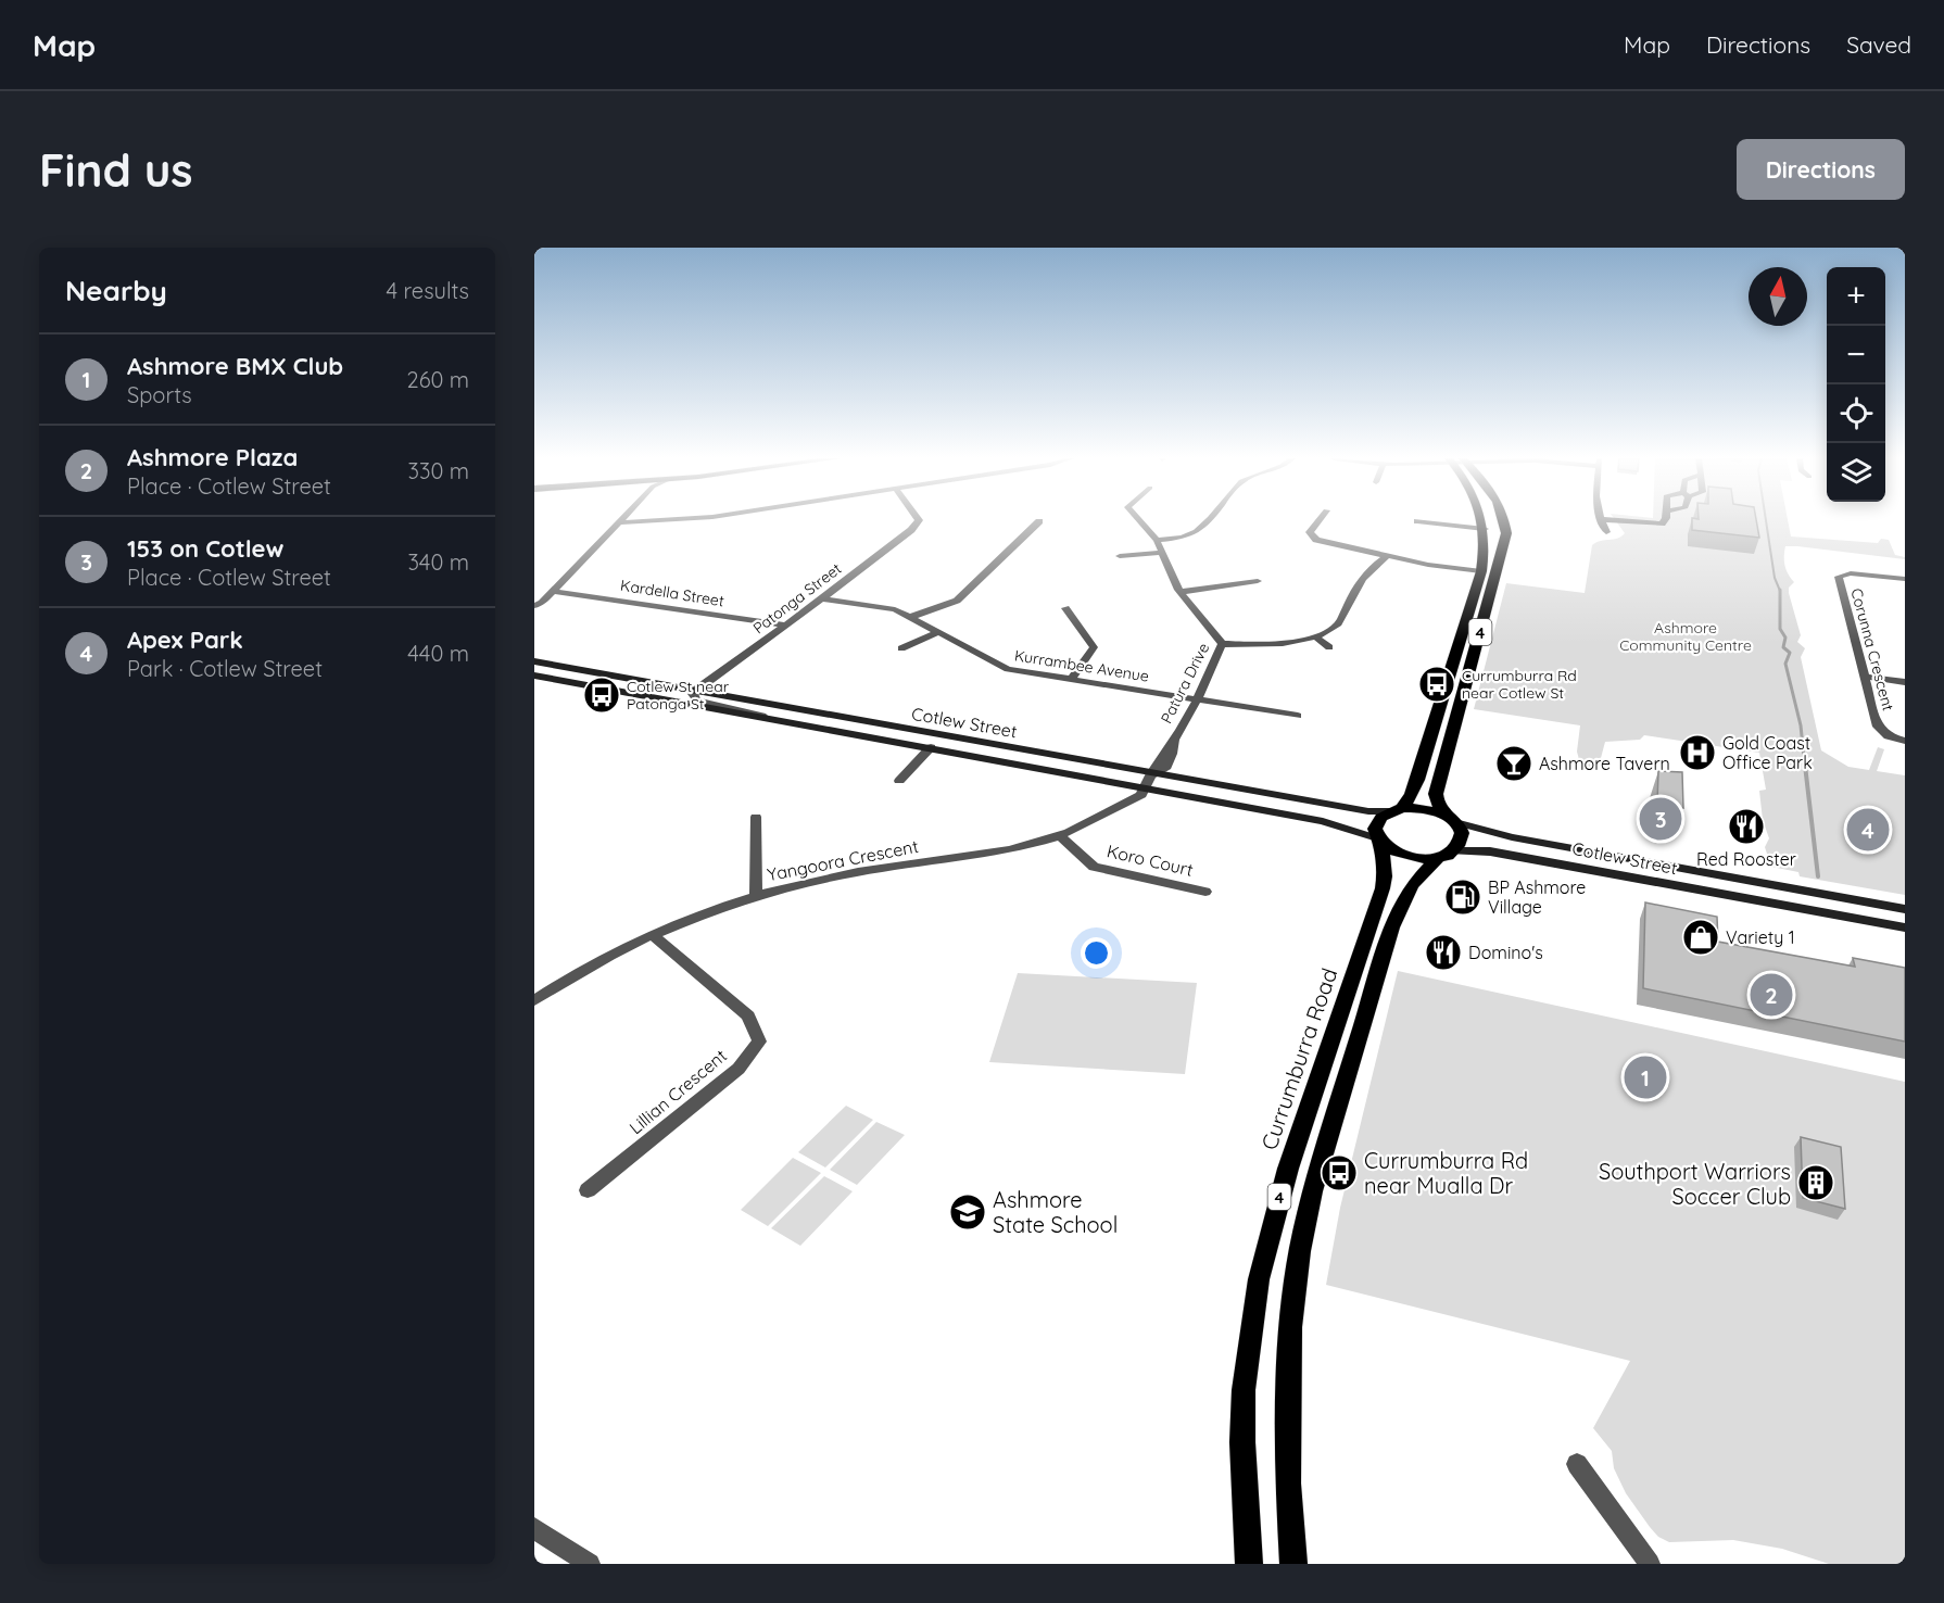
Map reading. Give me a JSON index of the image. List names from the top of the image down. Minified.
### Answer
{"streets":{"main road":["4","Cotlew Street","Currumburra Road"],"street":["Kardella Street","Patonga Street","Corunna Crescent","Kurrambee Avenue","Patura Drive","Yangoora Crescent","Koro Court","Lillian Crescent"]},"crossings":[["Kardella Street","Patonga Street"],["Patonga Street","Kurrambee Avenue"],["Patonga Street","Cotlew Street"],["4","Cotlew Street"],["4","Currumburra Road"],["Kurrambee Avenue","Patura Drive"],["Patura Drive","Cotlew Street"],["Patura Drive","Yangoora Crescent"],["Cotlew Street","Yangoora Crescent"],["Cotlew Street","Currumburra Road"],["Yangoora Crescent","Koro Court"],["Yangoora Crescent","Lillian Crescent"]],"parks":["Ashmore Community Centre"],"places":{"bus stop":["Currumburra Rd near Cotlew St","Cotlew St near Patonga St","Currumburra Rd near Mualla Dr"],"hospital":["Gold Coast Office Park"],"bar":["Ashmore Tavern"],"restaurant":["Red Rooster","Domino's"],"fuel station":["BP Ashmore Village"],"shop":["Variety 1"],"building":["Southport Warriors Soccer Club"],"school or university":["Ashmore State School"]},"north":"top","page":{"header":"Map","nav":["Map","Directions","Saved"],"buttons":"Directions","title":"Find us","heading":["Nearby","4 results"],"map_buttons":["+","−"],"list":[{"mark":"1","name":"Ashmore BMX Club","note":"Sports","value":"260 m"},{"mark":"2","name":"Ashmore Plaza","note":"Place · Cotlew Street","value":"330 m"},{"mark":"3","name":"153 on Cotlew","note":"Place · Cotlew Street","value":"340 m"},{"mark":"4","name":"Apex Park","note":"Park · Cotlew Street","value":"440 m"}],"pins":["3","4","2","1"]}}
